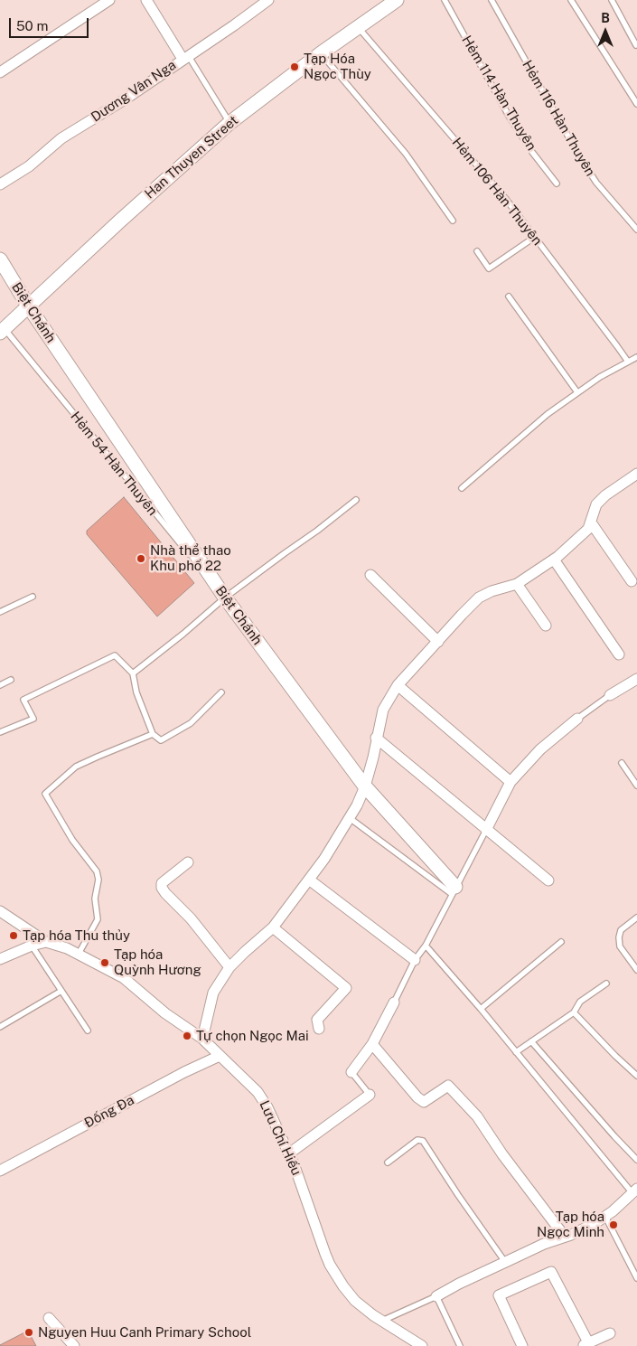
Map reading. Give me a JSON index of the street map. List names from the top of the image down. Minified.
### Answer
{"streets":{"street":["Dương Vân Nga","Han Thuyen Street","Biệt Chánh","Đống Đa","Lưu Chí Hiếu"],"lane":["Hẻm 114 Hàn Thuyên","Hẻm 116 Hàn Thuyên","Hẻm 106 Hàn Thuyên","Hẻm 54 Hàn Thuyên"]},"crossings":[["Han Thuyen Street","Hẻm 106 Hàn Thuyên"],["Han Thuyen Street","Biệt Chánh"],["Han Thuyen Street","Hẻm 54 Hàn Thuyên"],["Biệt Chánh","Hẻm 54 Hàn Thuyên"],["Đống Đa","Lưu Chí Hiếu"]],"places":["Tạp Hóa Ngọc Thùy","Nhà thể thao Khu phố 22","Tạp hóa Thu thủy","Tạp hóa Quỳnh Hương","Tự chọn Ngọc Mai","Tạp hóa Ngọc Minh","Nguyen Huu Canh Primary School"],"scale_bar":"50 m","north":"top"}
